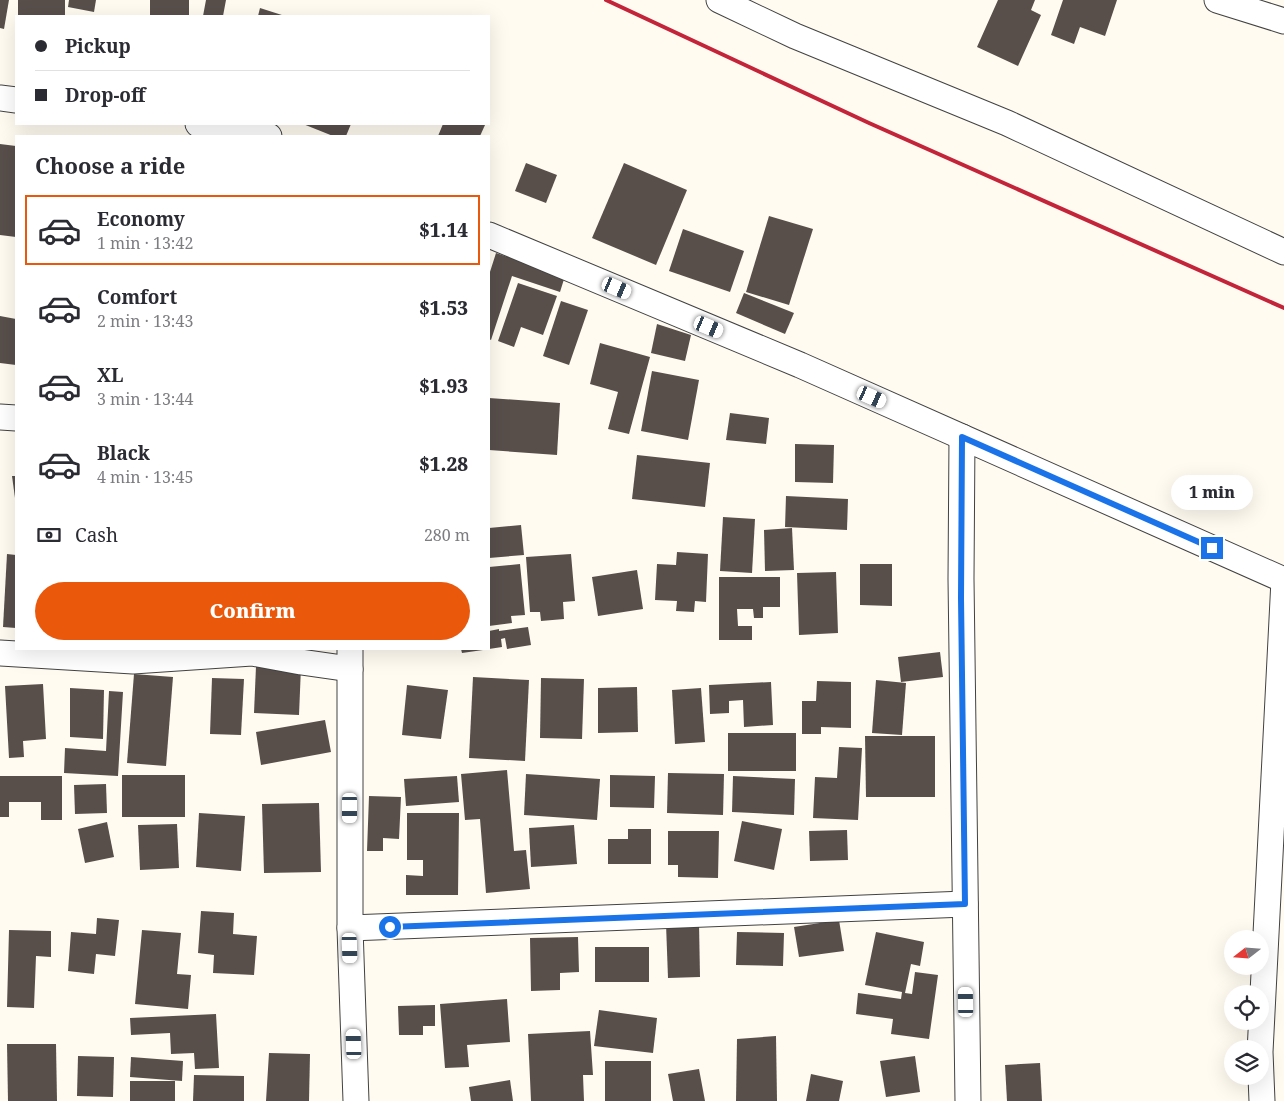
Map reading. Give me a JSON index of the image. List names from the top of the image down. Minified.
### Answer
{"north":"left","page":{"banner":["Pickup","Drop-off"],"heading":"Choose a ride","list":[{"name":"Economy","note":"1 min · 13:42","value":"$1.14"},{"name":"Comfort","note":"2 min · 13:43","value":"$1.53"},{"name":"XL","note":"3 min · 13:44","value":"$1.93"},{"name":"Black","note":"4 min · 13:45","value":"$1.28"}],"bubble":"1 min","pay":["Cash","280 m"],"buttons":"Confirm"}}
